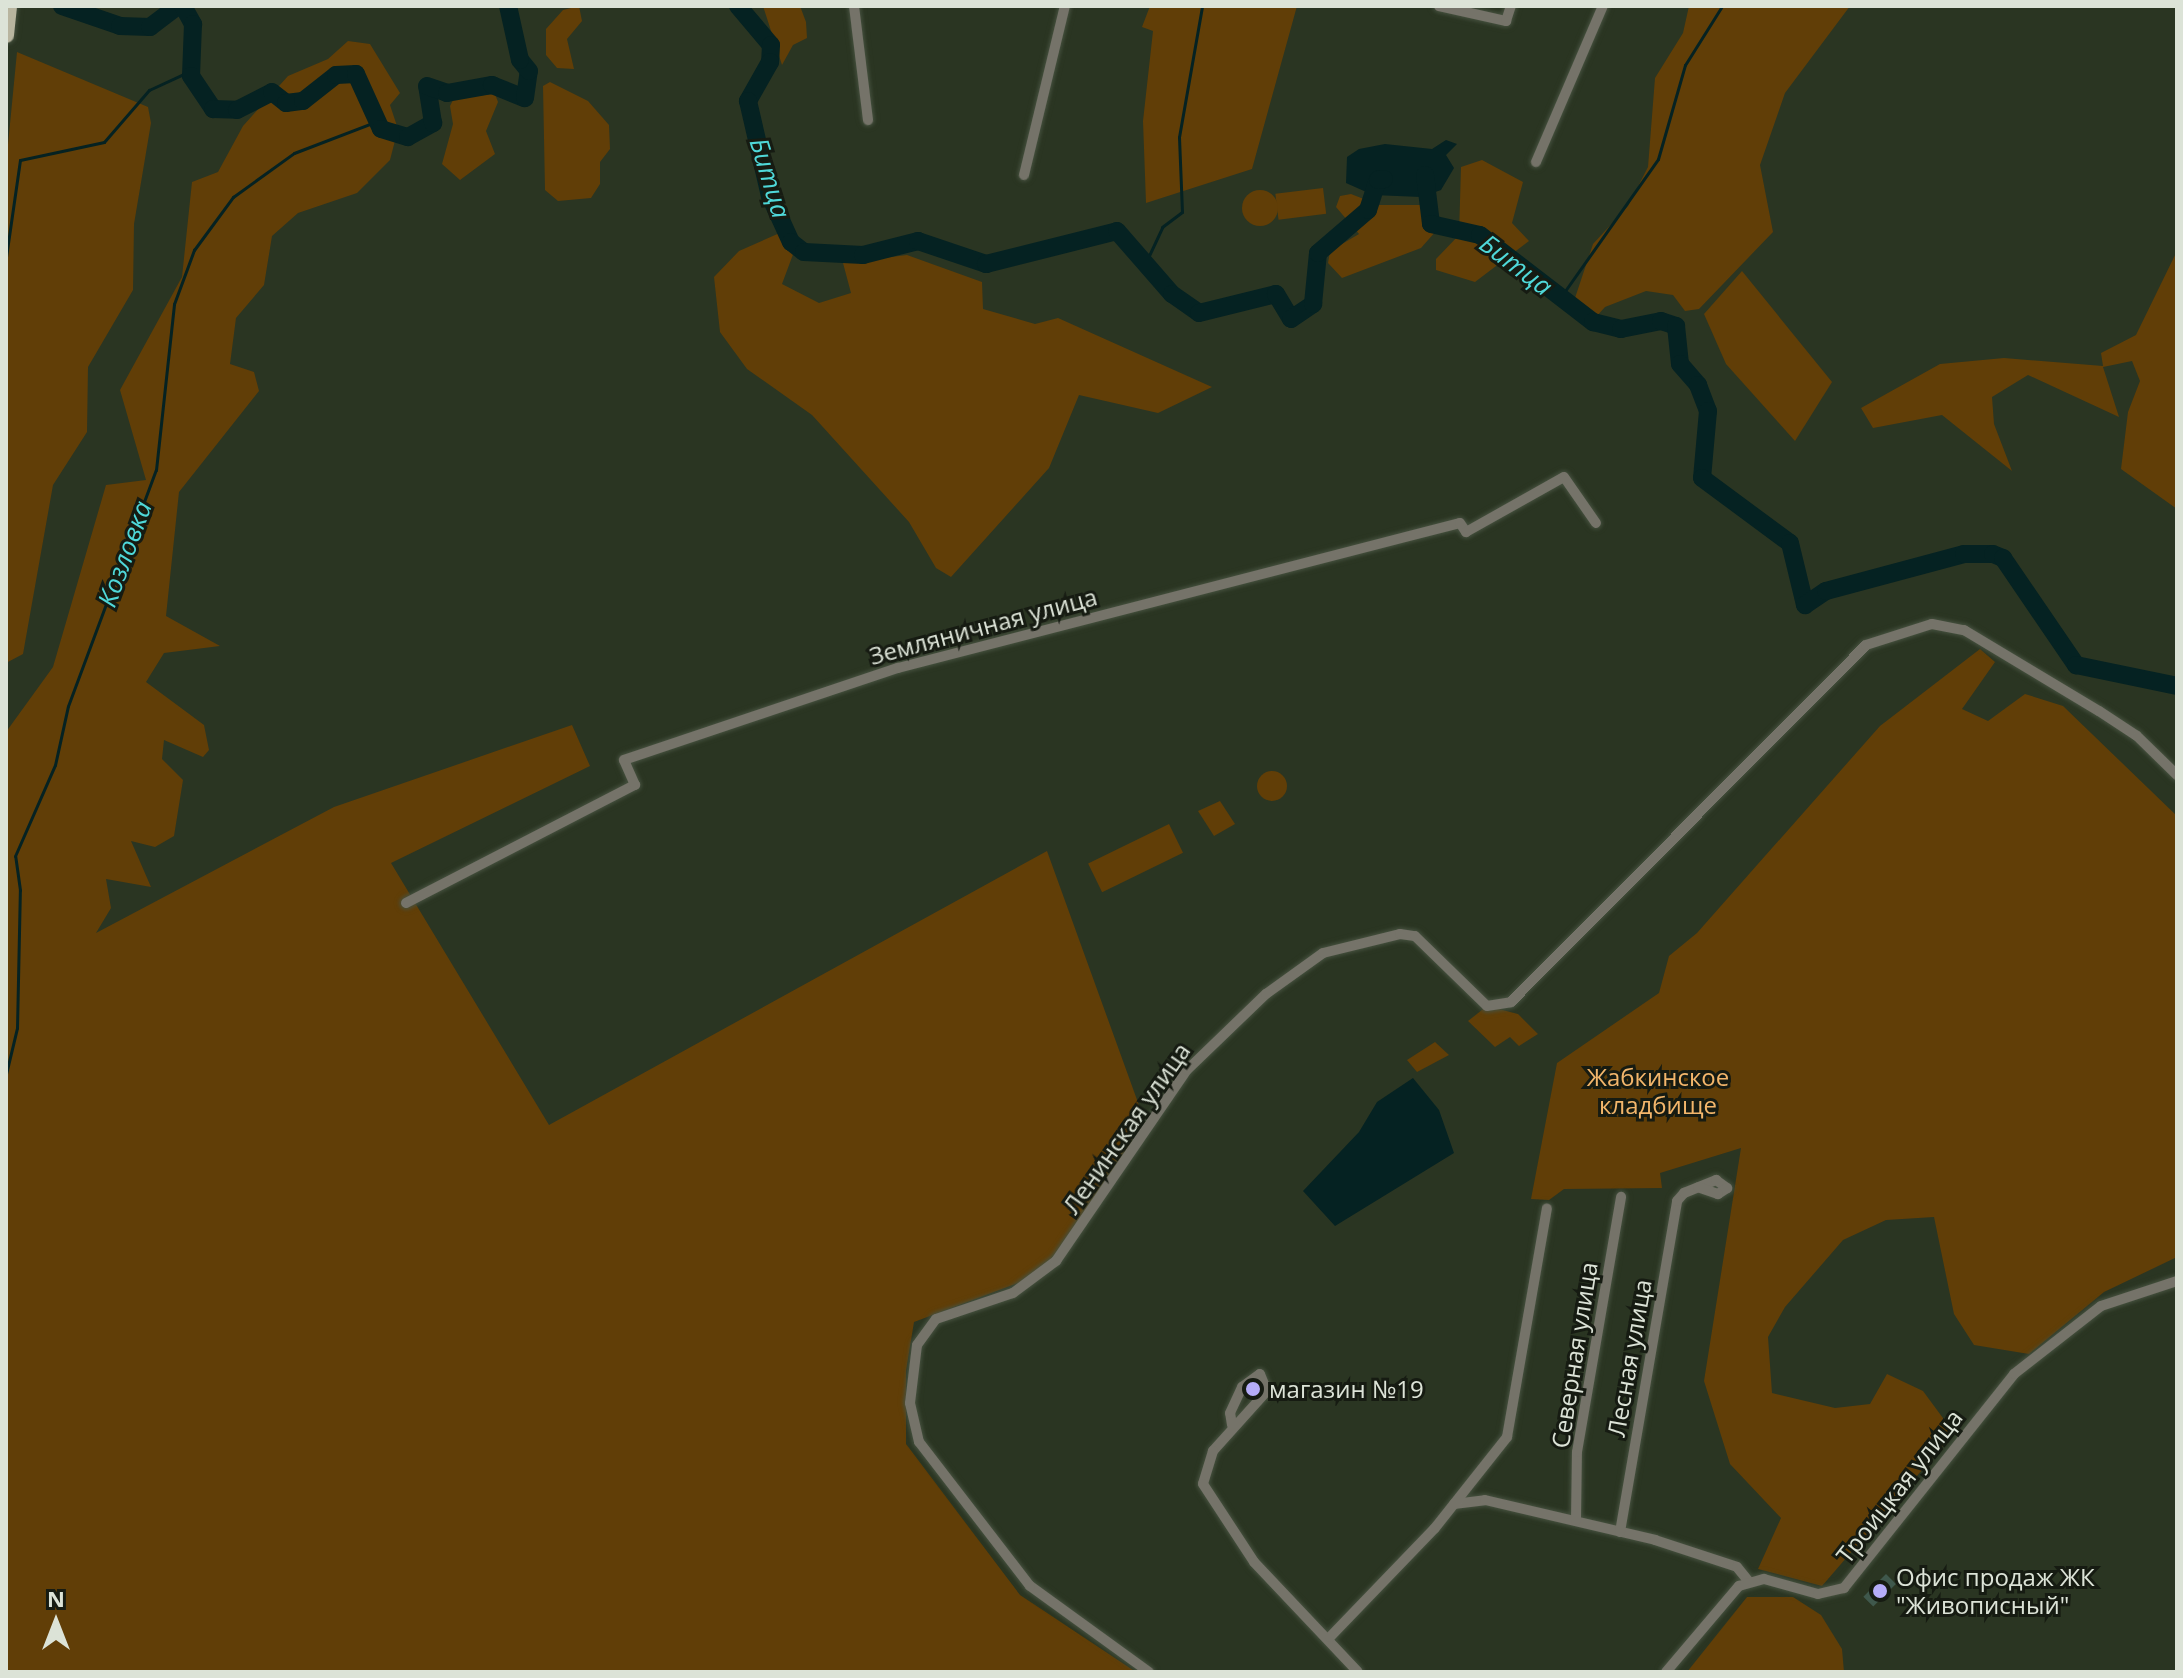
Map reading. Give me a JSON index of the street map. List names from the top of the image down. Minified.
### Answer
{"streets":{"street":["Земляничная улица","Ленинская улица","Северная улица","Лесная улица","Троицкая улица"]},"water":["Битца","Козловка"],"parks":["Жабкинское кладбище"],"places":["магазин №19","Офис продаж ЖК \"Живописный\""],"north":"top"}
